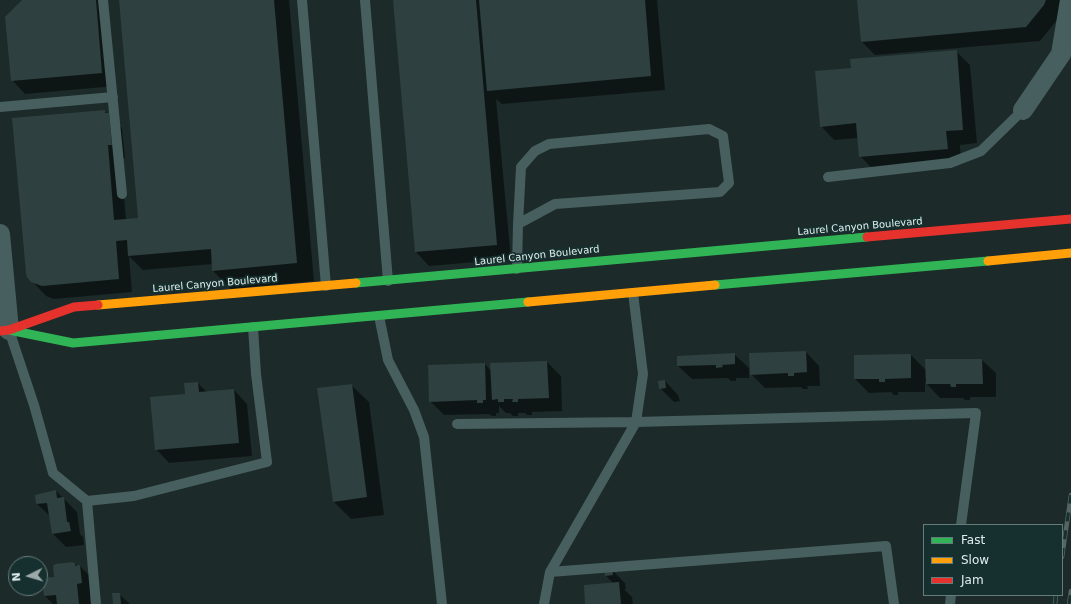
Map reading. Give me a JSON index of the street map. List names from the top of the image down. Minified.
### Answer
{"streets":{"main road":["Laurel Canyon Boulevard"]},"legend":["Fast","Slow","Jam"],"north":"left"}
